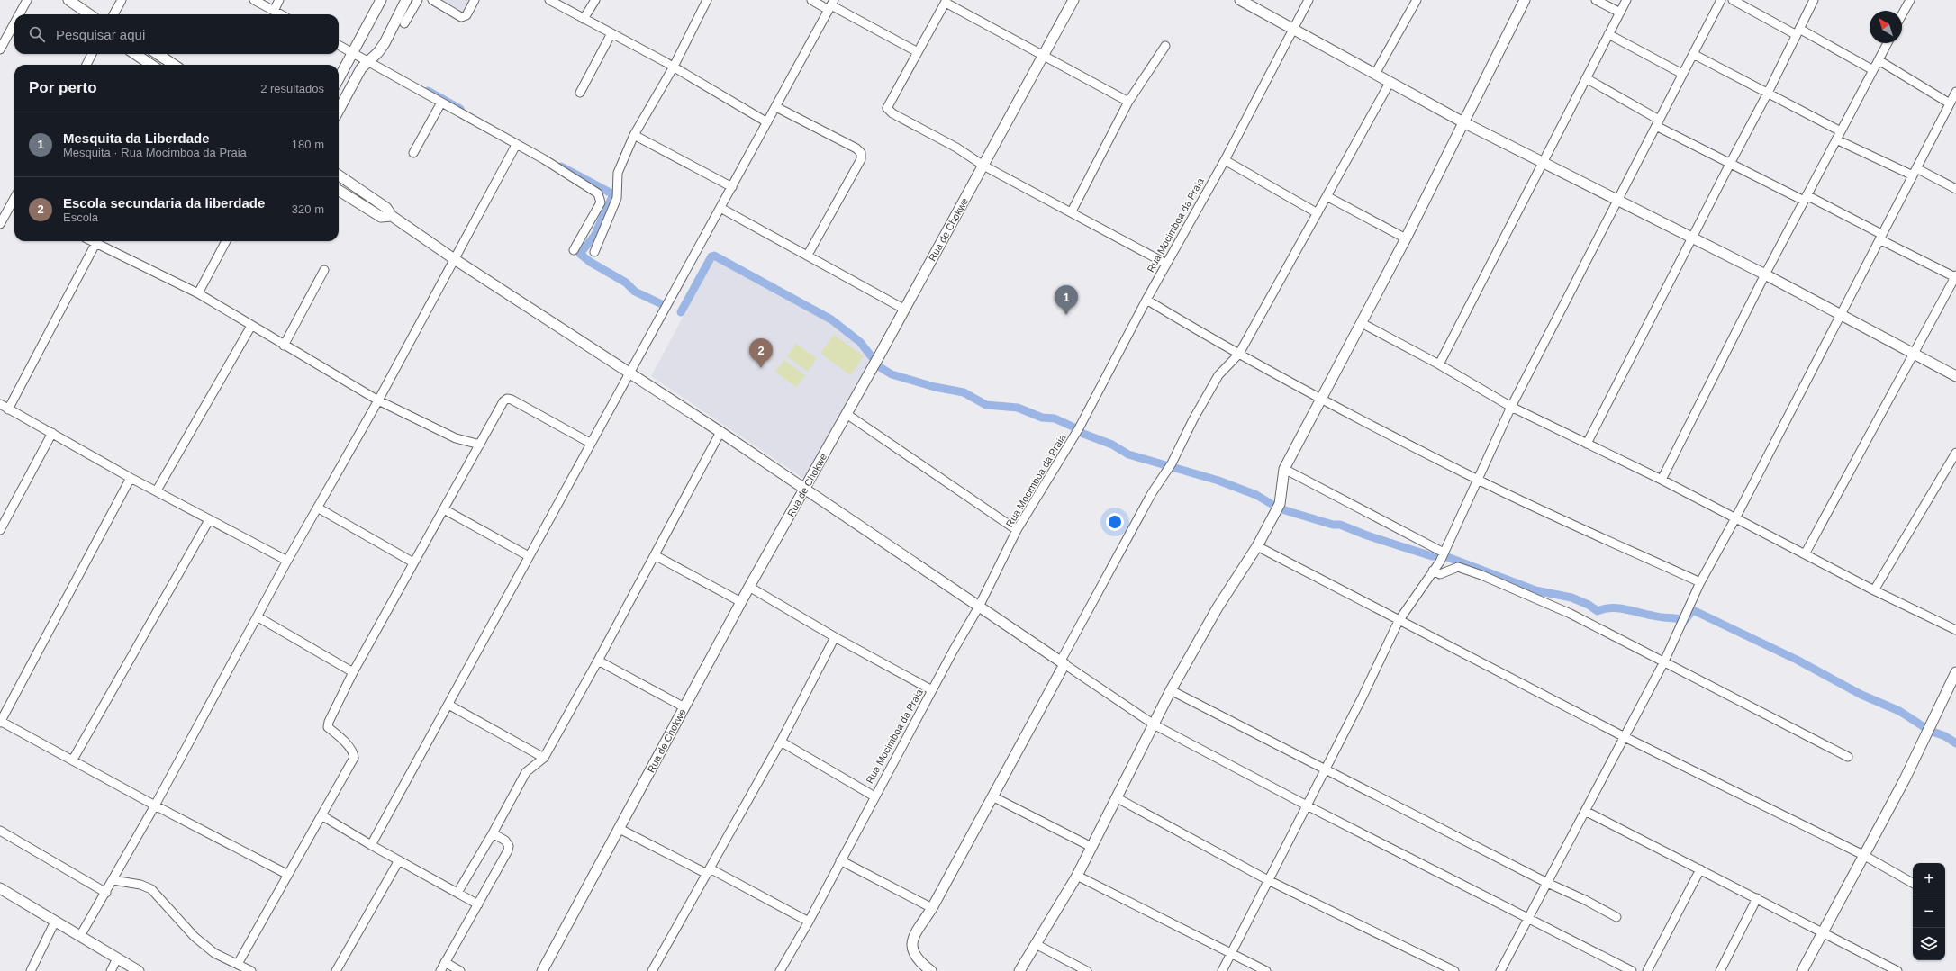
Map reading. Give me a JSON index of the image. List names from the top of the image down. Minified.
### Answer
{"streets":{"street":["Rua Mocimboa da Praia","Rua de Chokwe"]},"north":"top left","page":{"search":"Pesquisar aqui","heading":["Por perto","2 resultados"],"list":[{"mark":"1","name":"Mesquita da Liberdade","note":"Mesquita · Rua Mocimboa da Praia","value":"180 m"},{"mark":"2","name":"Escola secundaria da liberdade","note":"Escola","value":"320 m"}],"pins":["1","2"],"map_buttons":["+","−"]}}
